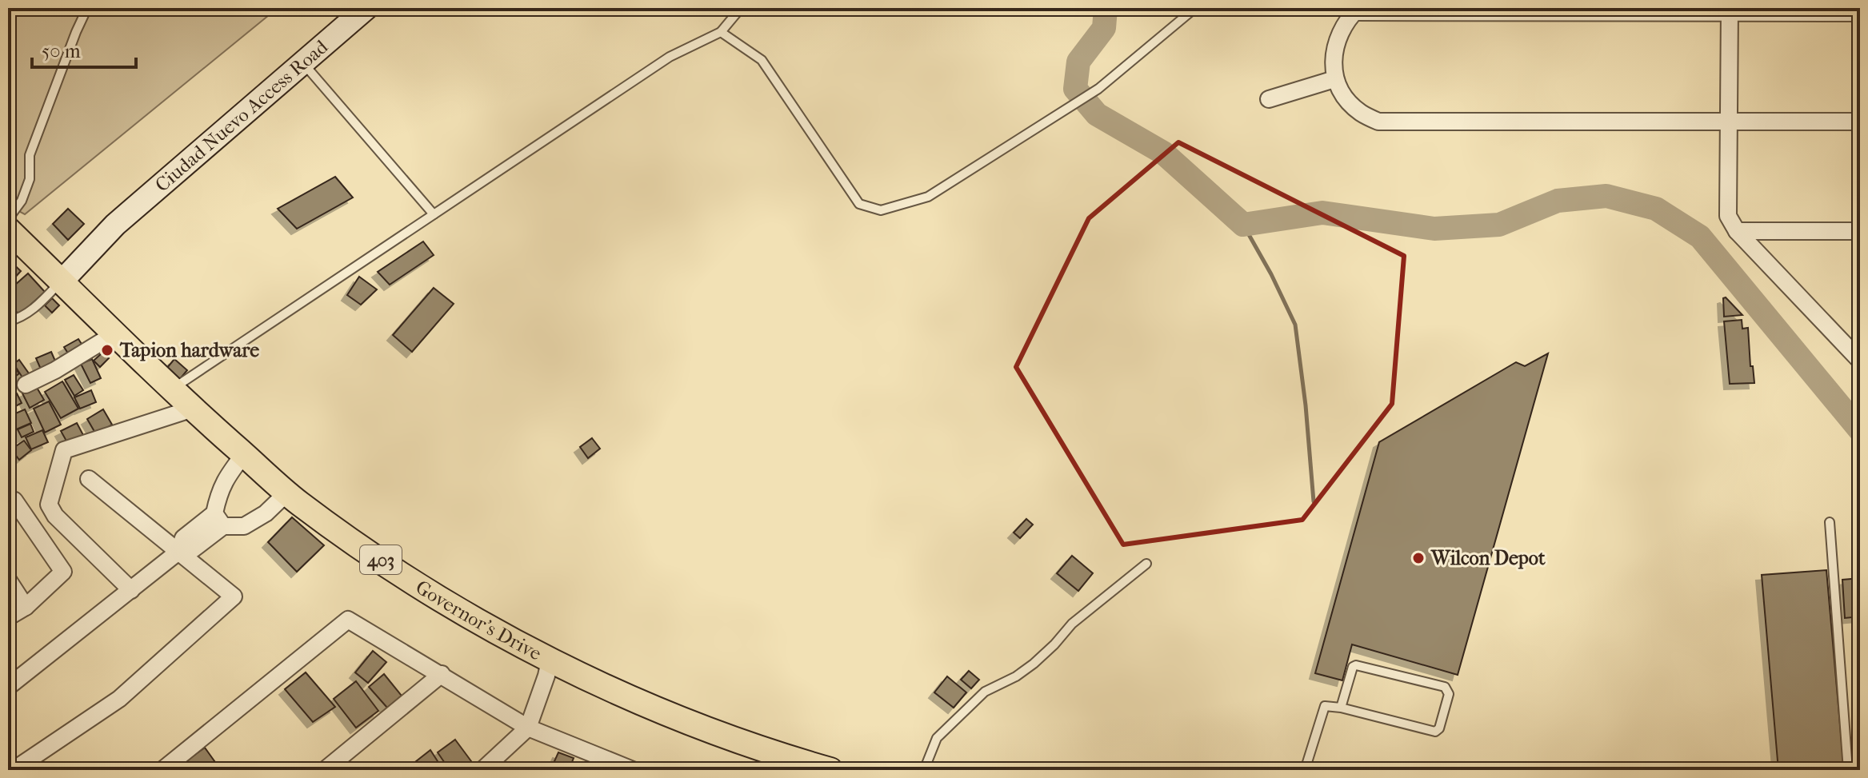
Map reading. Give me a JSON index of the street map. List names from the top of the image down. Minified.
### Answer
{"streets":{"main road":["403","Governor's Drive"],"street":["Ciudad Nuevo Access Road"]},"crossings":[["Ciudad Nuevo Access Road","Governor's Drive"]],"places":["Tapion hardware","Wilcon Depot"],"scale_bar":"50 m"}
